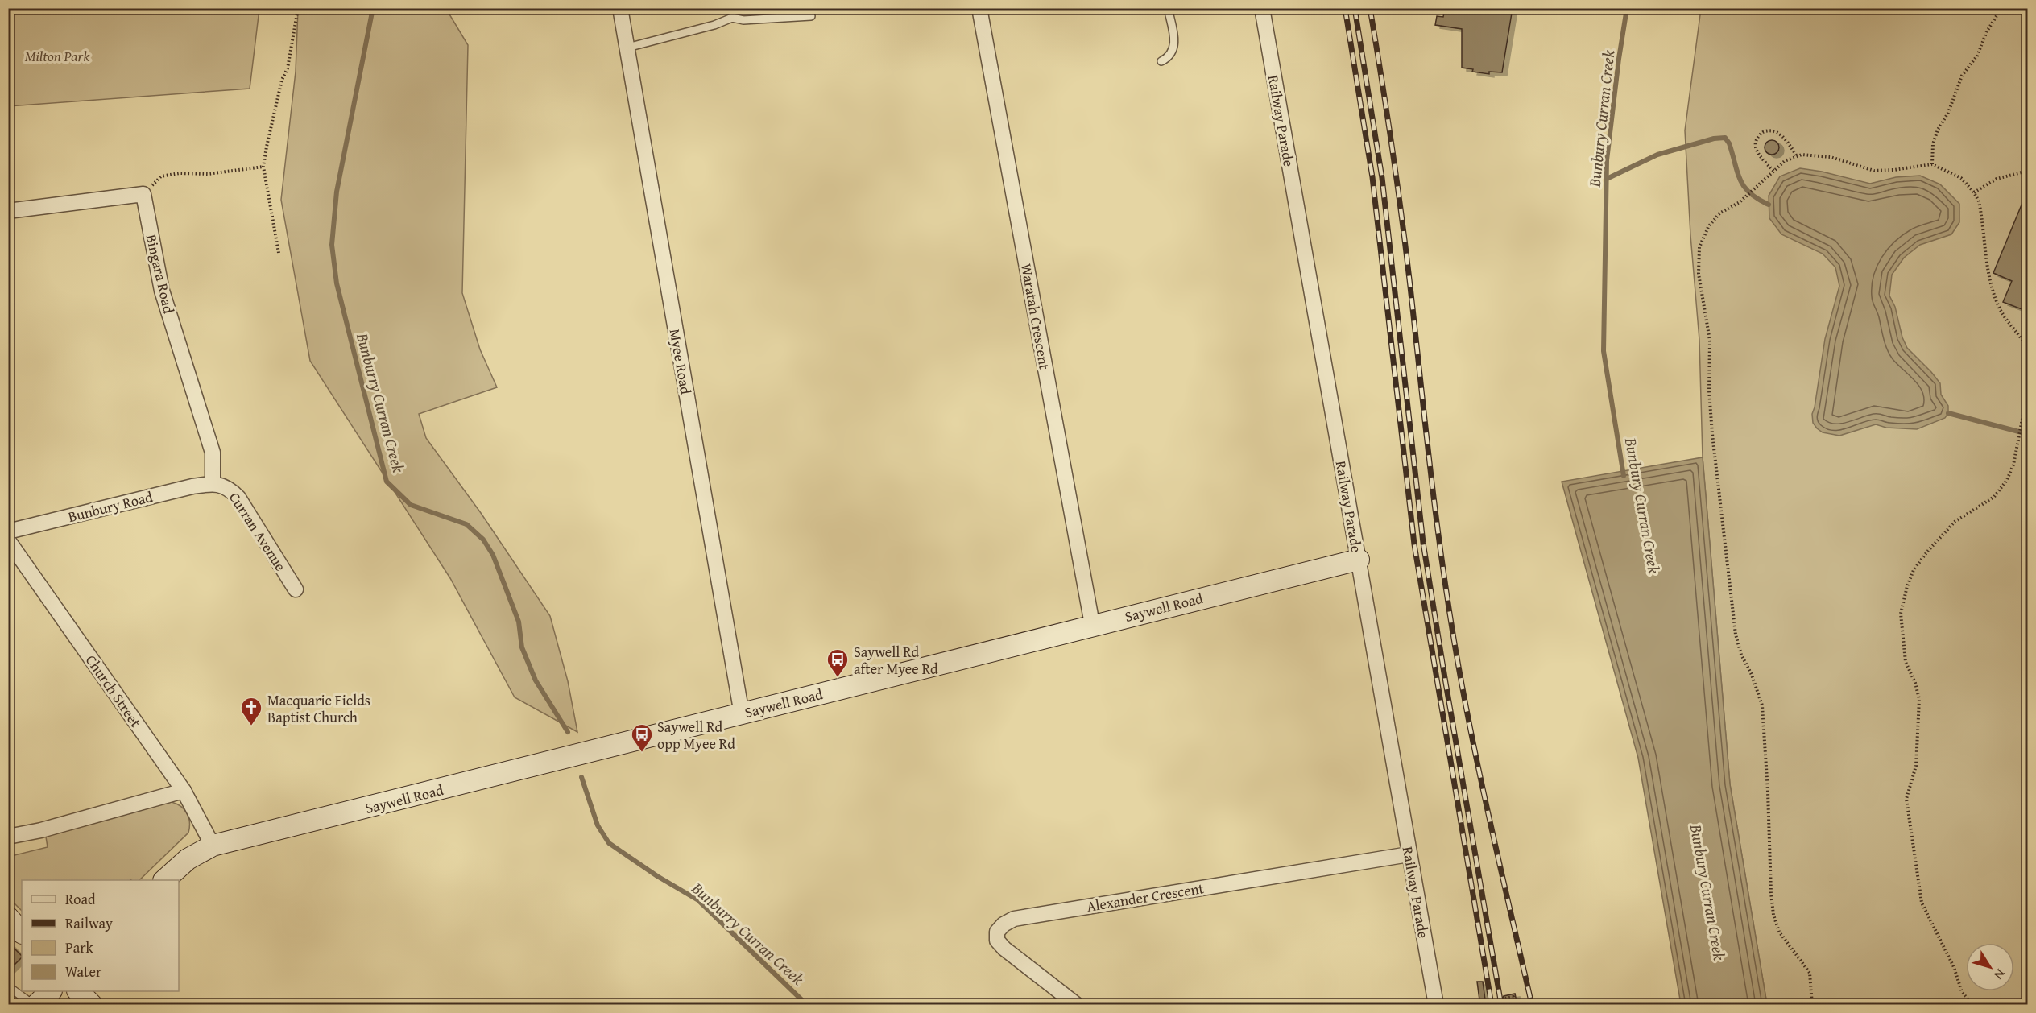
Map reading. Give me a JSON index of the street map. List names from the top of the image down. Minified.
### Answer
{"streets":{"street":["Railway Parade","Bingara Road","Waratah Crescent","Myee Road","Bunbury Road","Curran Avenue","Saywell Road","Church Street","Alexander Crescent"]},"crossings":[["Railway Parade","Saywell Road"],["Railway Parade","Alexander Crescent"],["Bingara Road","Bunbury Road"],["Bingara Road","Curran Avenue"],["Waratah Crescent","Saywell Road"],["Myee Road","Saywell Road"],["Bunbury Road","Curran Avenue"],["Saywell Road","Church Street"]],"water":["Bunbury Curran Creek","Bunburry Curran Creek"],"parks":["Milton Park"],"places":{"bus stop":["Saywell Rd after Myee Rd","Saywell Rd opp Myee Rd"],"church":["Macquarie Fields Baptist Church"]},"legend":["Road","Railway","Park","Water"],"north":"bottom right"}
